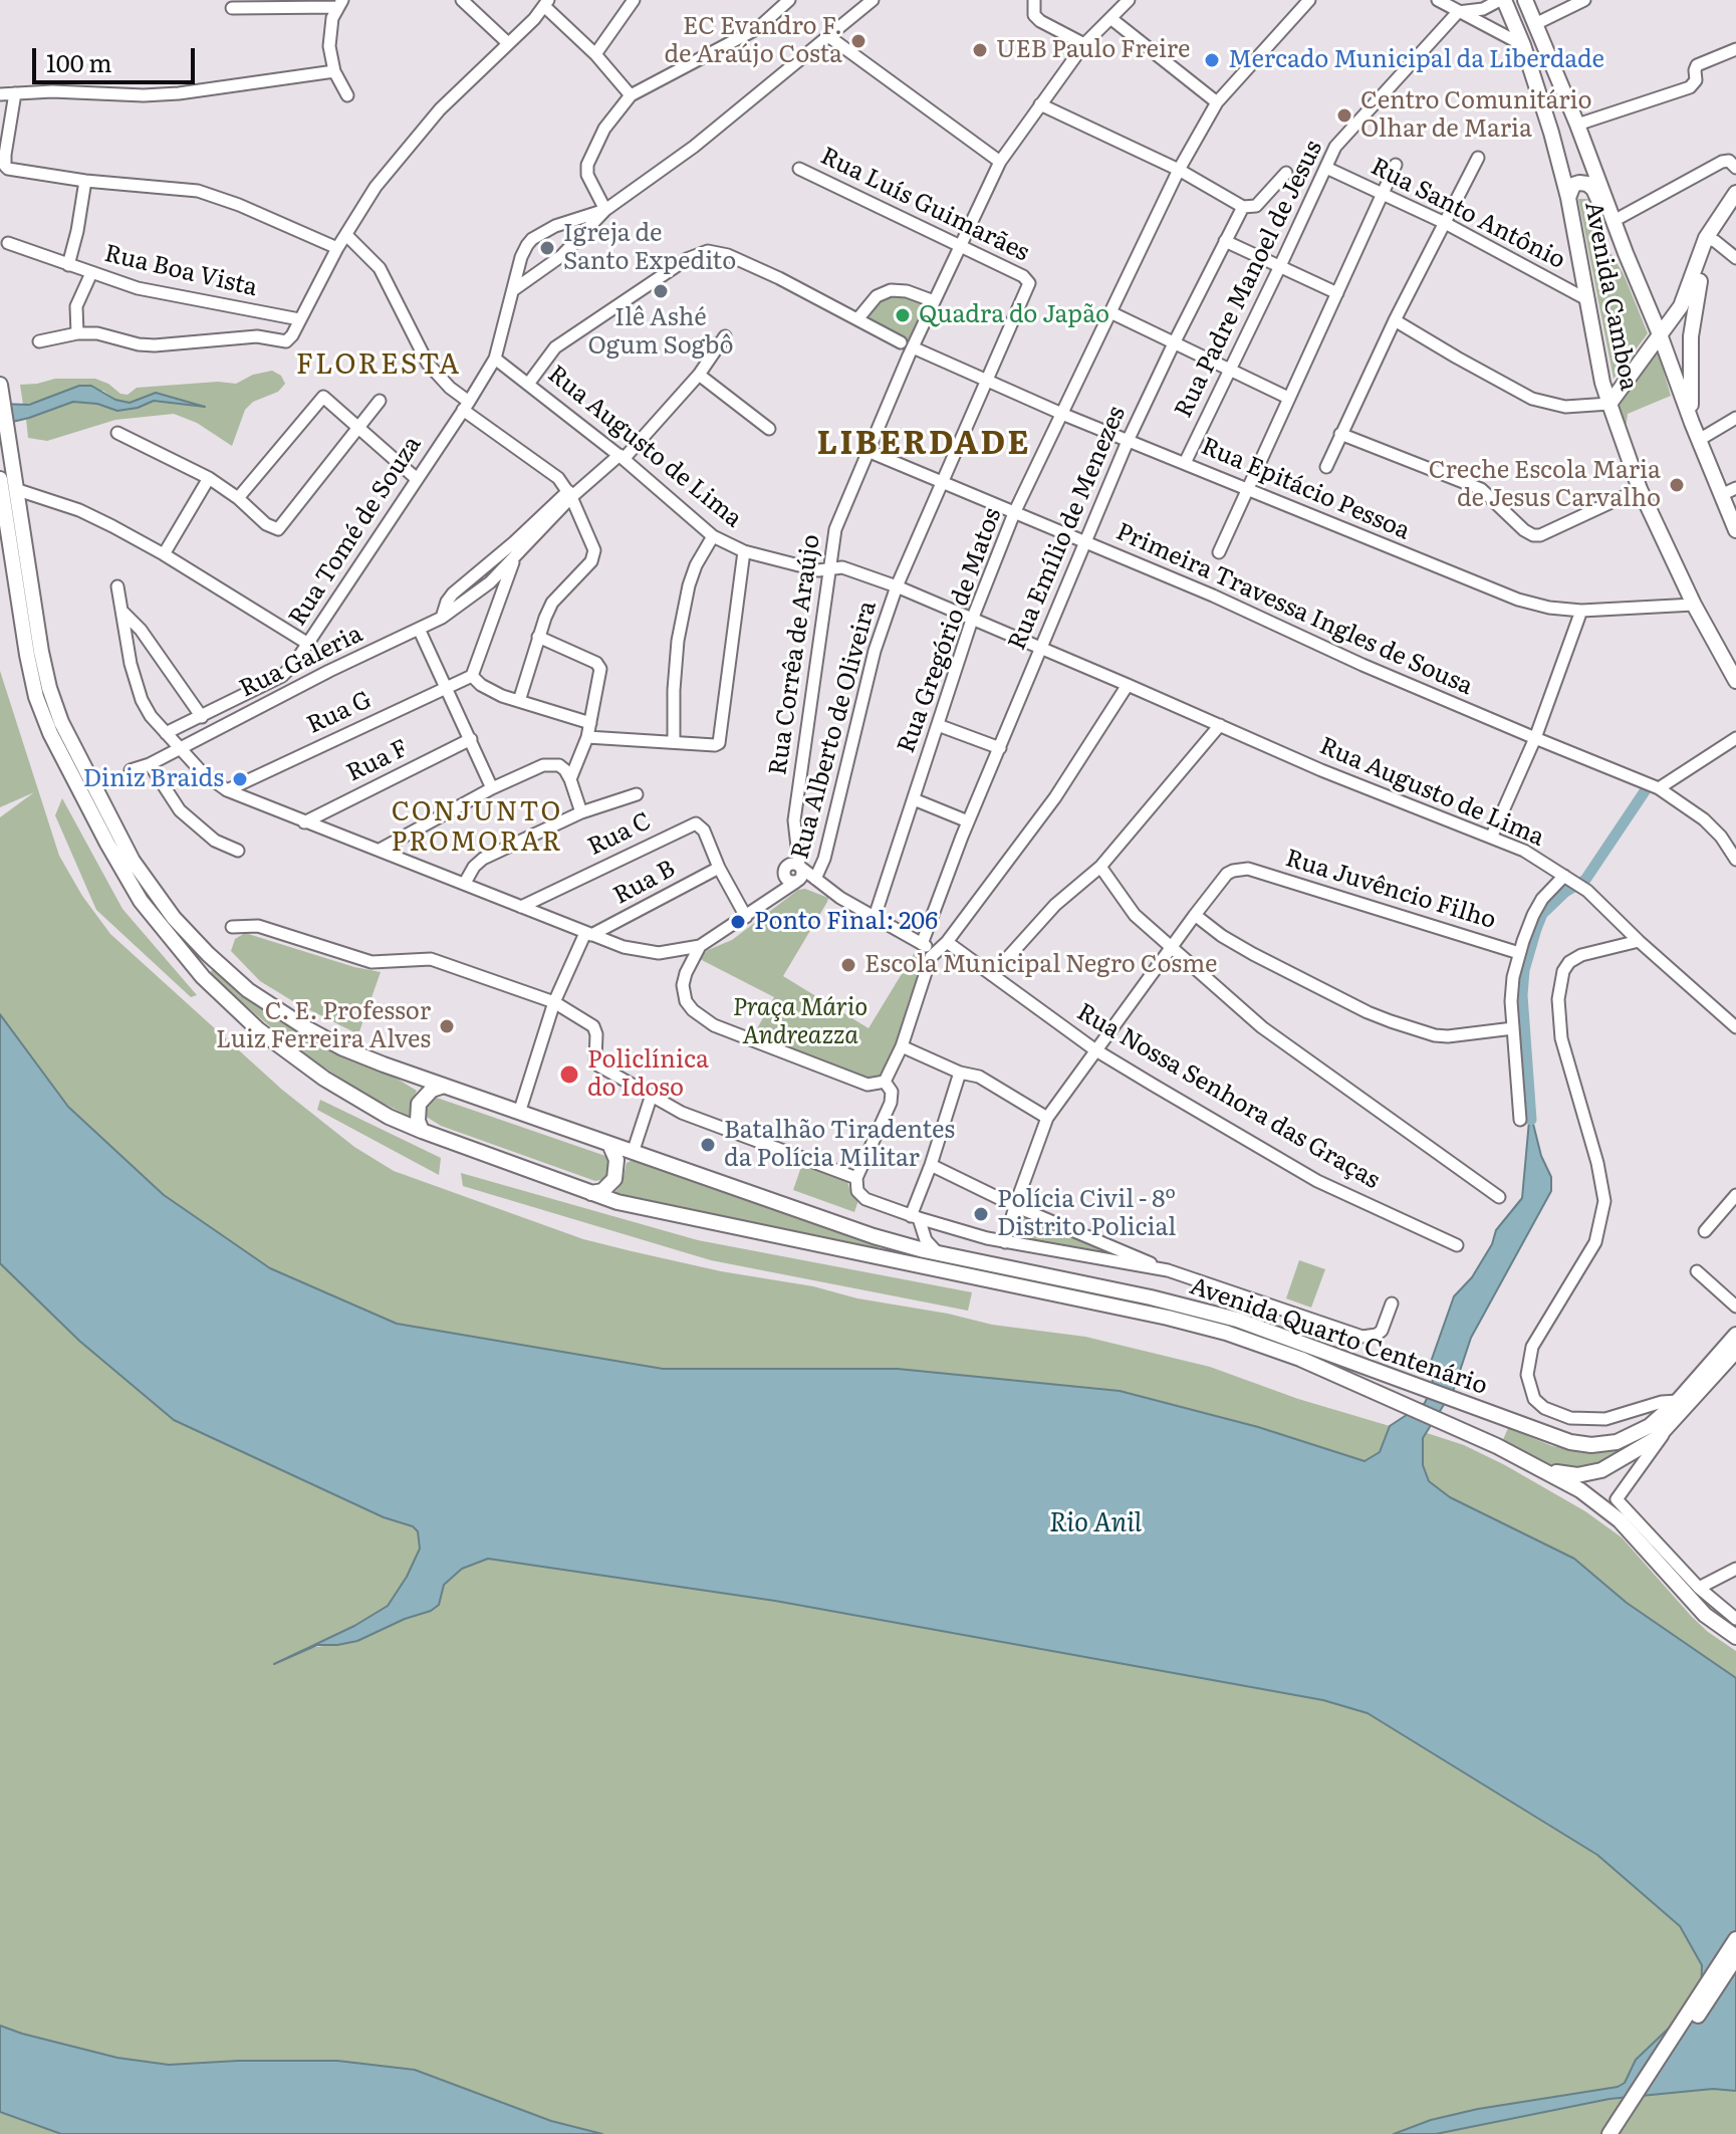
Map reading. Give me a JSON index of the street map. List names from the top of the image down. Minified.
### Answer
{"streets":{"main road":["Avenida Camboa","Avenida Quarto Centenário"],"street":["Rua Luís Guimarães","Rua Santo Antônio","Rua Boa Vista","Rua Padre Manoel de Jesus","Rua Augusto de Lima","Rua Epitácio Pessoa","Rua Emílio de Menezes","Rua Tomé de Souza","Primeira Travessa Ingles de Sousa","Rua Gregório de Matos","Rua Corrêa de Araújo","Rua Galeria","Rua G","Rua Alberto de Oliveira","Rua F","Rua C","Rua B","Rua Juvêncio Filho","Rua Nossa Senhora das Graças"]},"crossings":[["Rua Luís Guimarães","Rua Corrêa de Araújo"],["Rua Luís Guimarães","Rua Alberto de Oliveira"],["Rua Santo Antônio","Rua Padre Manoel de Jesus"],["Rua Santo Antônio","Avenida Camboa"],["Rua Padre Manoel de Jesus","Rua Epitácio Pessoa"],["Avenida Camboa","Rua Epitácio Pessoa"],["Rua Augusto de Lima","Rua Epitácio Pessoa"],["Rua Augusto de Lima","Rua Emílio de Menezes"],["Rua Augusto de Lima","Rua Tomé de Souza"],["Rua Augusto de Lima","Rua Gregório de Matos"],["Rua Augusto de Lima","Rua Corrêa de Araújo"],["Rua Augusto de Lima","Rua Galeria"],["Rua Augusto de Lima","Rua Alberto de Oliveira"],["Rua Augusto de Lima","Rua Juvêncio Filho"],["Rua Epitácio Pessoa","Rua Emílio de Menezes"],["Rua Epitácio Pessoa","Rua Gregório de Matos"],["Rua Epitácio Pessoa","Rua Corrêa de Araújo"],["Rua Epitácio Pessoa","Rua Alberto de Oliveira"],["Rua Emílio de Menezes","Primeira Travessa Ingles de Sousa"],["Primeira Travessa Ingles de Sousa","Rua Gregório de Matos"],["Primeira Travessa Ingles de Sousa","Rua Corrêa de Araújo"],["Primeira Travessa Ingles de Sousa","Rua Alberto de Oliveira"],["Rua C","Rua B"]],"districts":["FLORESTA","LIBERDADE","CONJUNTO PROMORAR"],"water":["Rio Anil"],"parks":["Praça Mário Andreazza"],"places":["EC Evandro F. de Araújo Costa","UEB Paulo Freire","Mercado Municipal da Liberdade","Centro Comunitário Olhar de Maria","Igreja de Santo Expedito","Ilê Ashé Ogum Sogbô","Quadra do Japão","Creche Escola Maria de Jesus Carvalho","Diniz Braids","Ponto Final: 206","Escola Municipal Negro Cosme","C. E. Professor Luiz Ferreira Alves","Policlínica do Idoso","Batalhão Tiradentes da Polícia Militar","Polícia Civil - 8º Distrito Policial"],"scale_bar":"100 m"}
